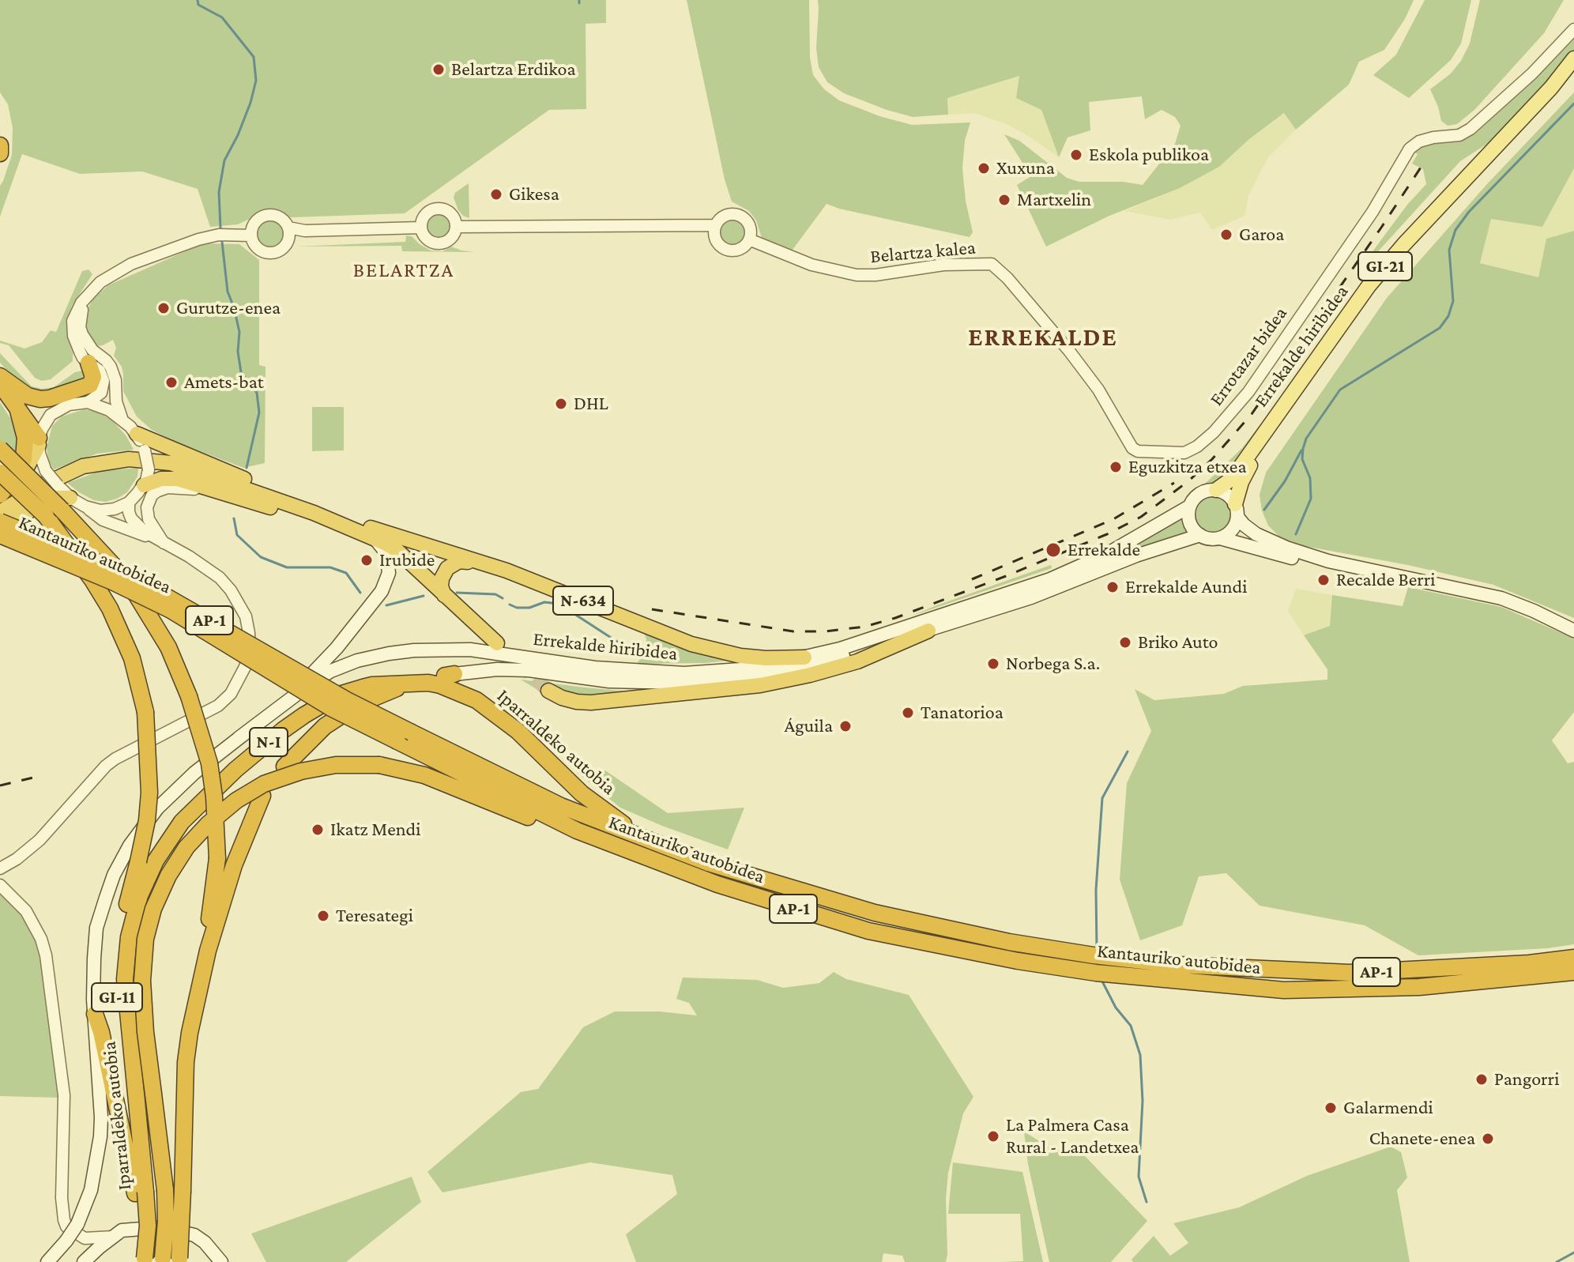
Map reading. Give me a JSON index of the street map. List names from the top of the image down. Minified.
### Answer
{"streets":{"highway":["Kantauriko autobidea","N-634","AP-1","N-I","Iparraldeko autobia","GI-11"],"main road":["GI-21","Errekalde hiribidea"],"street":["Belartza kalea","Errotazar bidea"]},"crossings":[["Belartza kalea","Errotazar bidea"],["Errekalde hiribidea","N-634"],["Kantauriko autobidea","Iparraldeko autobia"],["Iparraldeko autobia","GI-11"]],"districts":["BELARTZA","ERREKALDE"],"places":["Belartza Erdikoa","Eskola publikoa","Xuxuna","Gikesa","Martxelin","Garoa","Gurutze-enea","Amets-bat","DHL","Eguzkitza etxea","Errekalde","Irubide","Recalde Berri","Errekalde Aundi","Briko Auto","Norbega S.a.","Tanatorioa","Águila","Ikatz Mendi","Teresategi","Pangorri","Galarmendi","La Palmera Casa Rural - Landetxea","Chanete-enea"]}
